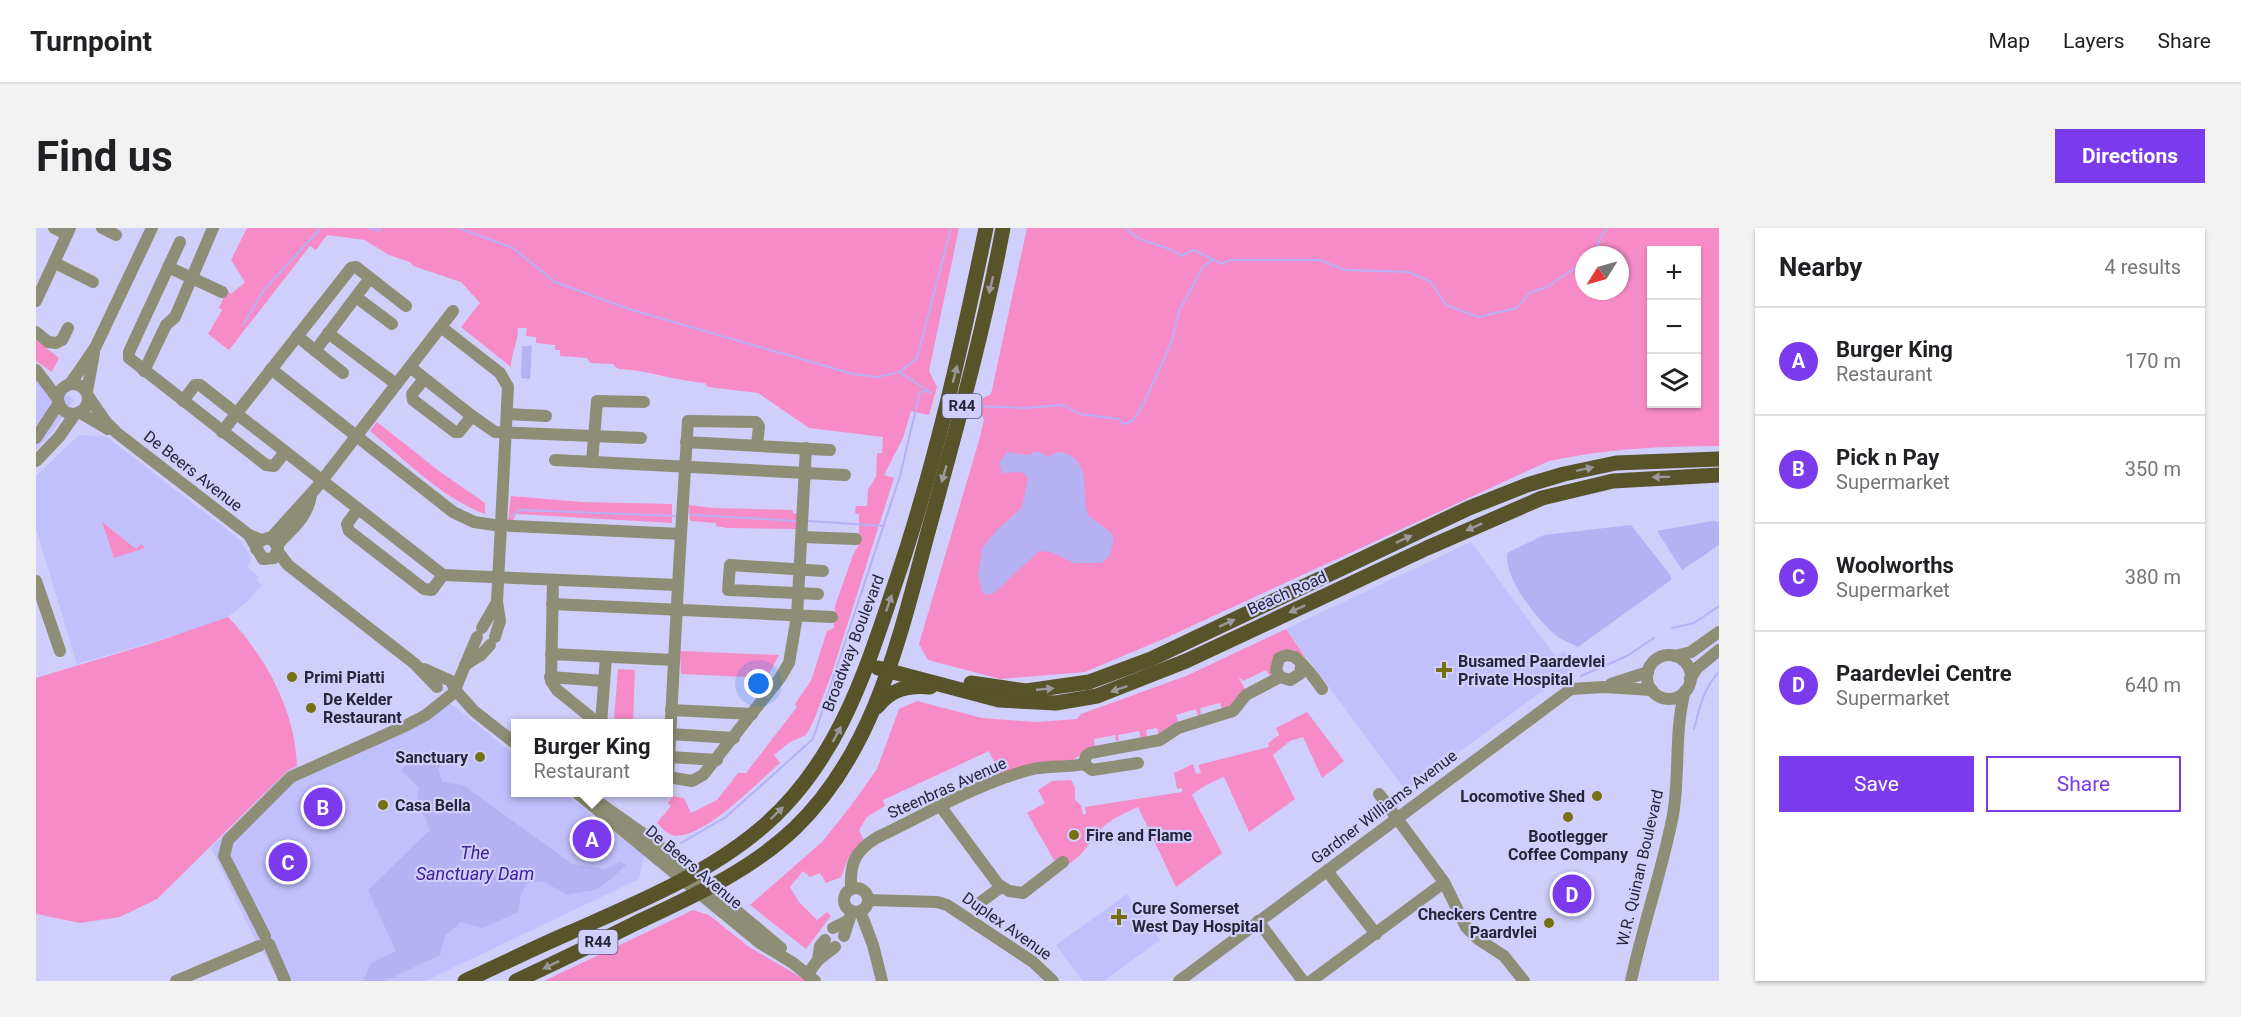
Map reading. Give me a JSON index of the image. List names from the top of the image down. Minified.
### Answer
{"streets":{"main road":["R44","Beach Road","Broadway Boulevard"],"street":["De Beers Avenue","Steenbras Avenue","Gardner Williams Avenue","W.R. Quinan Boulevard","Duplex Avenue"]},"crossings":[["R44","De Beers Avenue"],["R44","Beach Road"],["De Beers Avenue","Broadway Boulevard"],["Beach Road","Broadway Boulevard"],["Steenbras Avenue","Duplex Avenue"],["Gardner Williams Avenue","W.R. Quinan Boulevard"]],"water":["The Sanctuary Dam"],"places":{"health":["Busamed Paardevlei Private Hospital","Cure Somerset West Day Hospital"],"other":["Primi Piatti","De Kelder Restaurant","Sanctuary","Locomotive Shed","Casa Bella","Bootlegger Coffee Company","Fire and Flame","Checkers Centre Paardvlei"]},"north":"bottom left","page":{"header":"Turnpoint","nav":["Map","Layers","Share"],"buttons":["Directions",["Save","Share"]],"title":"Find us","heading":["Nearby","4 results"],"map_buttons":["+","−"],"list":[{"mark":"A","name":"Burger King","note":"Restaurant","value":"170 m"},{"mark":"B","name":"Pick n Pay","note":"Supermarket","value":"350 m"},{"mark":"C","name":"Woolworths","note":"Supermarket","value":"380 m"},{"mark":"D","name":"Paardevlei Centre","note":"Supermarket","value":"640 m"}],"popup":["Burger King","Restaurant"],"pins":["B","A","C","D"]}}
